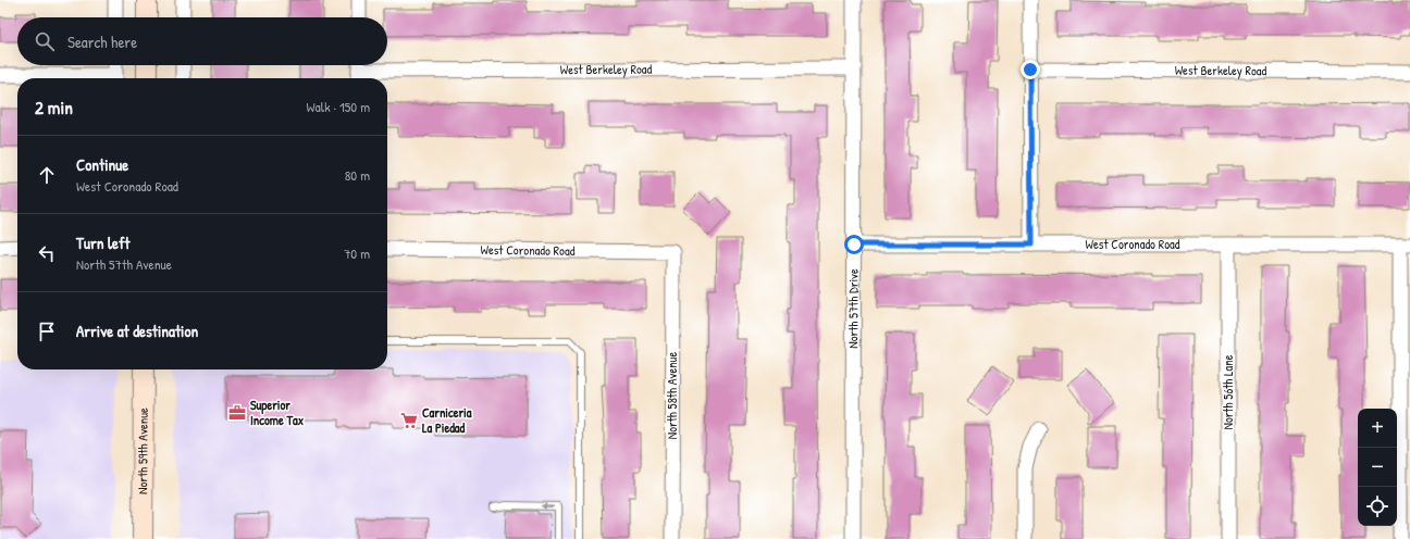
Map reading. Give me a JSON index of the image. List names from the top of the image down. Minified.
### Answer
{"streets":{"main road":["North 59th Avenue"],"street":["West Berkeley Road","West Coronado Road","North 57th Drive","North 56th Lane","North 58th Avenue"]},"crossings":[["West Berkeley Road","North 57th Drive"],["West Coronado Road","North 57th Drive"],["West Coronado Road","North 56th Lane"],["West Coronado Road","North 58th Avenue"]],"places":{"office":["Superior Income Tax"],"supermarket":["Carniceria La Piedad"]},"page":{"search":"Search here","heading":["2 min","Walk · 150 m"],"list":[["Continue","West Coronado Road","80 m"],["Turn left","North 57th Avenue","70 m"],"Arrive at destination"],"map_buttons":["+","−"]}}
